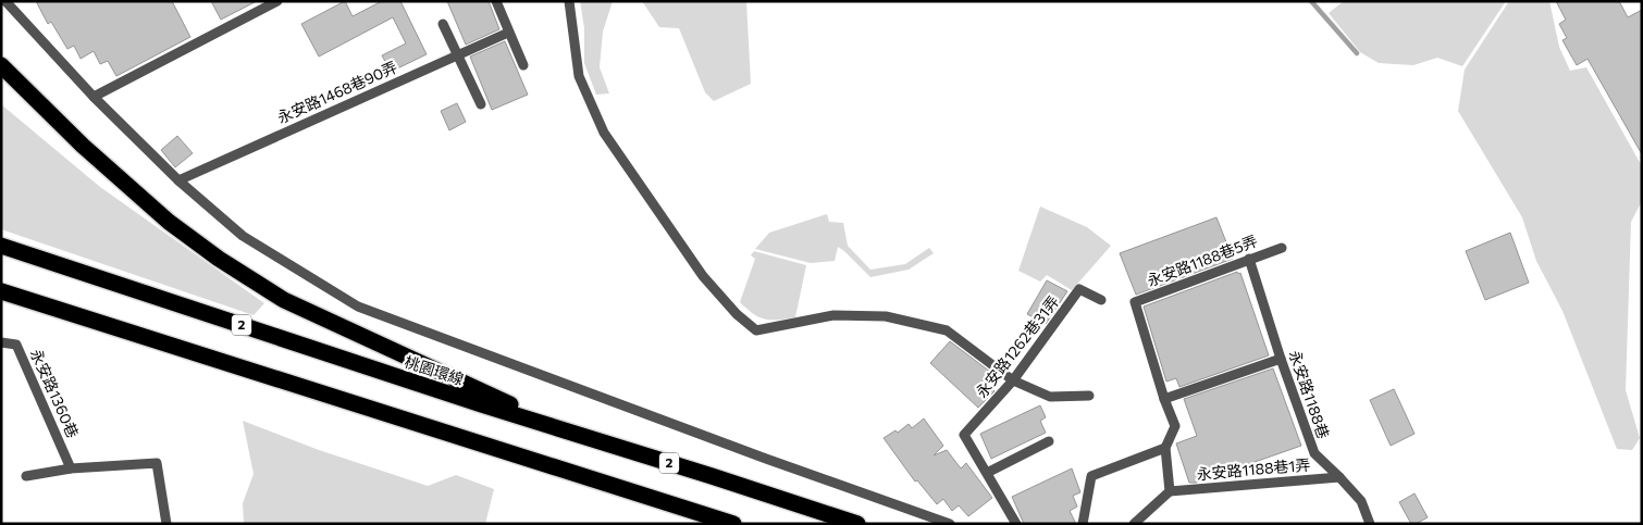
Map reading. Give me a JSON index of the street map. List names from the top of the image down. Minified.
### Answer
{"streets":{"highway":["2","桃園環線"],"lane":["永安路1468巷90弄","永安路1188巷5弄","永安路1262巷31弄","永安路1360巷","永安路1188巷","永安路1188巷1弄"]},"crossings":[["永安路1188巷5弄","永安路1188巷"],["2","桃園環線"],["永安路1188巷","永安路1188巷1弄"]]}
